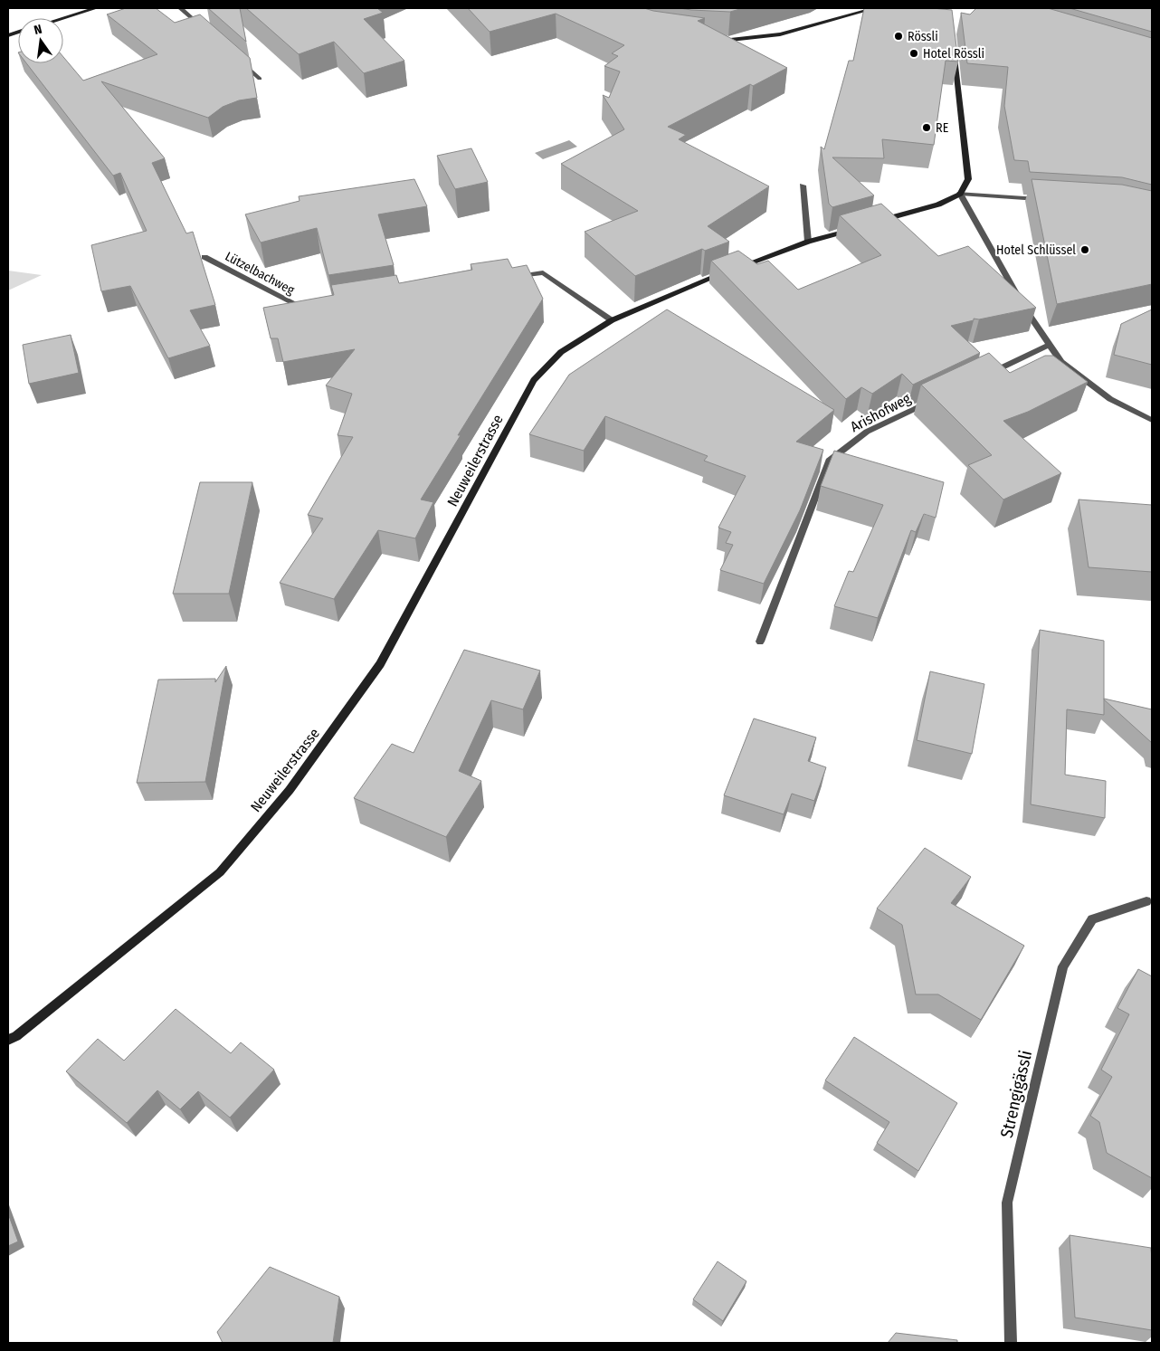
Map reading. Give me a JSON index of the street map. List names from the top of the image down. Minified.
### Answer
{"streets":{"street":["Lützelbachweg","Arishofweg","Neuweilerstrasse","Strengigässli"]},"places":["Rössli","Hotel Rössli","RE","Hotel Schlüssel"],"north":"top"}
